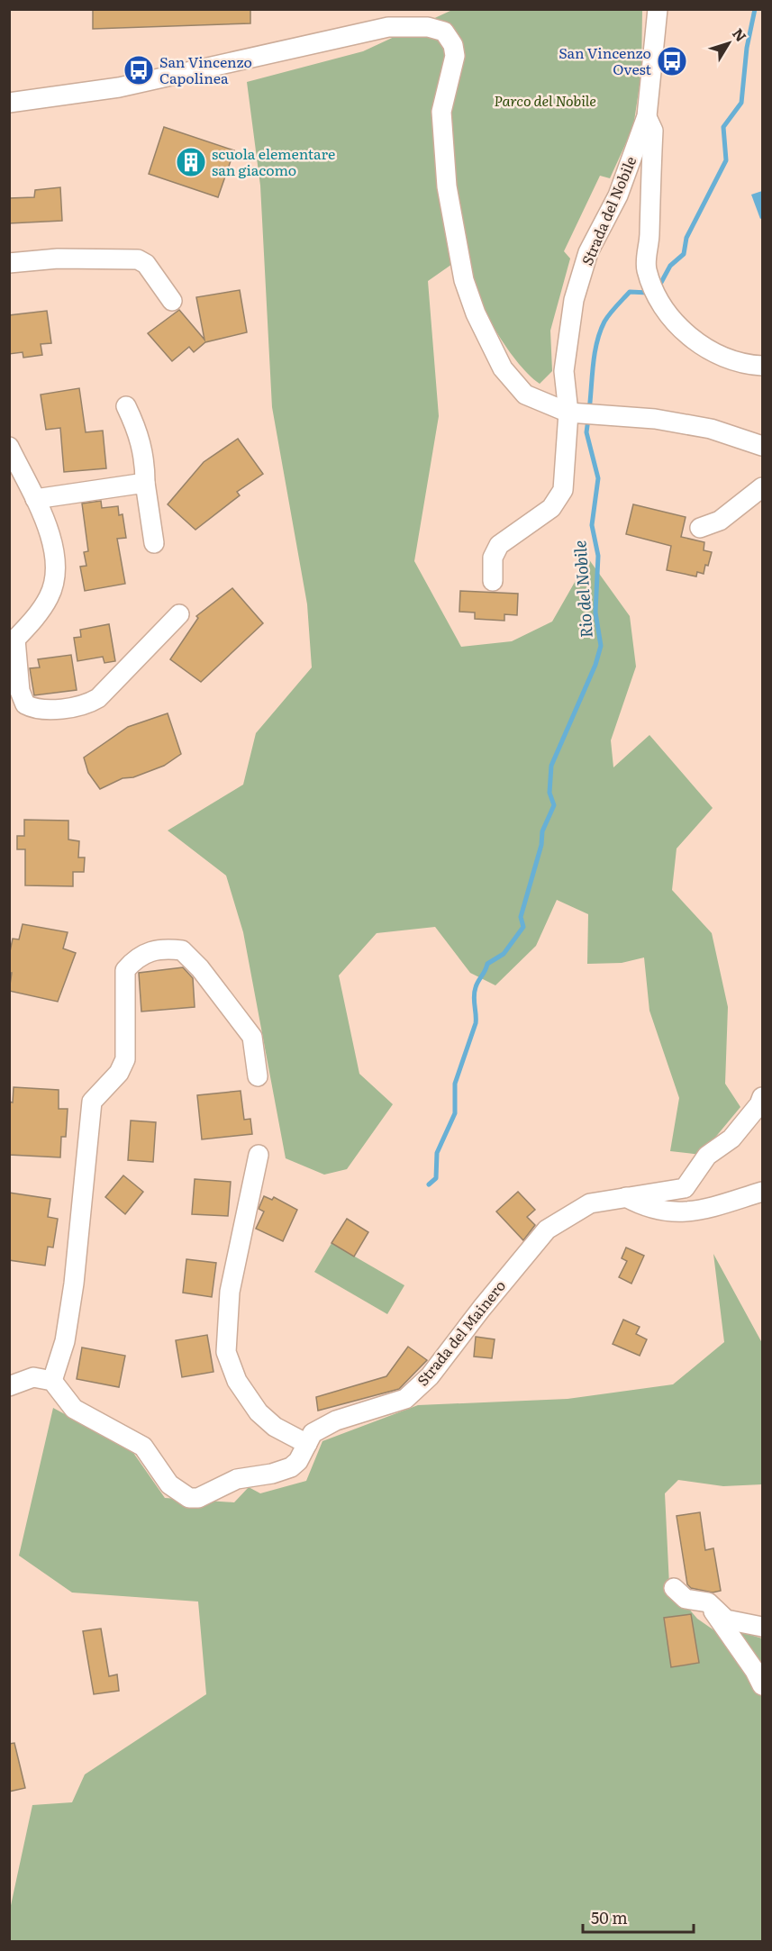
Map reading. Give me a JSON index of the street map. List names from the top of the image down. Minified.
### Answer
{"streets":{"street":["Strada del Nobile","Strada del Mainero"]},"water":["Rio del Nobile"],"parks":["Parco del Nobile"],"places":{"bus stop":["San Vincenzo Ovest","San Vincenzo Capolinea"],"building":["scuola elementare san giacomo"]},"scale_bar":"50 m","north":"top right"}
